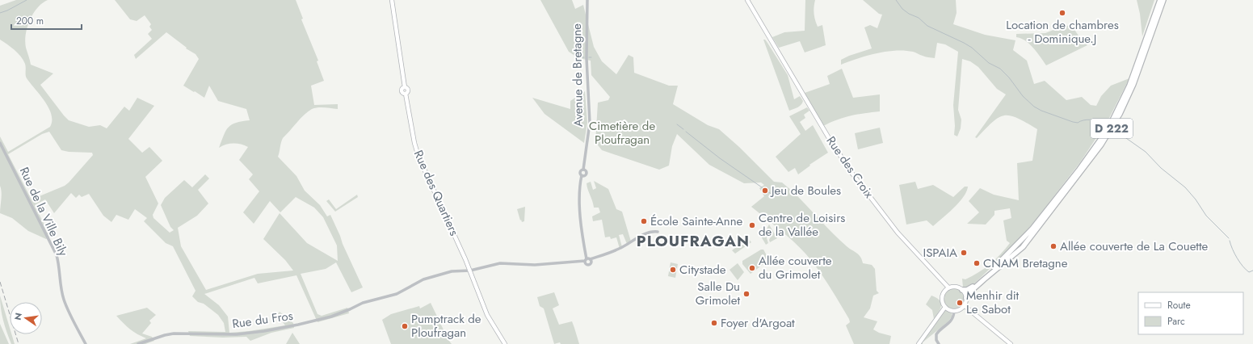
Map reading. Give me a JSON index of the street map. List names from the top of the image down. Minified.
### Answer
{"streets":{"highway":["D 222"],"main road":["Rue des Croix","Rue des Quartiers"],"street":["Avenue de Bretagne","Rue de la Ville Bily","Rue du Fros"]},"crossings":[["Avenue de Bretagne","Rue du Fros"],["D 222","Rue des Croix"],["Rue des Quartiers","Rue du Fros"]],"districts":["PLOUFRAGAN"],"parks":["Cimetière de Ploufragan"],"places":["Location de chambres - Dominique.J","Jeu de Boules","École Sainte-Anne","Centre de Loisirs de la Vallée","Allée couverte de La Couette","ISPAIA","CNAM Bretagne","Allée couverte du Grimolet","Citystade","Salle Du Grimolet","Menhir dit Le Sabot","Foyer d'Argoat","Pumptrack de Ploufragan"],"legend":["Route","Parc"],"scale_bar":"200 m","north":"left"}
